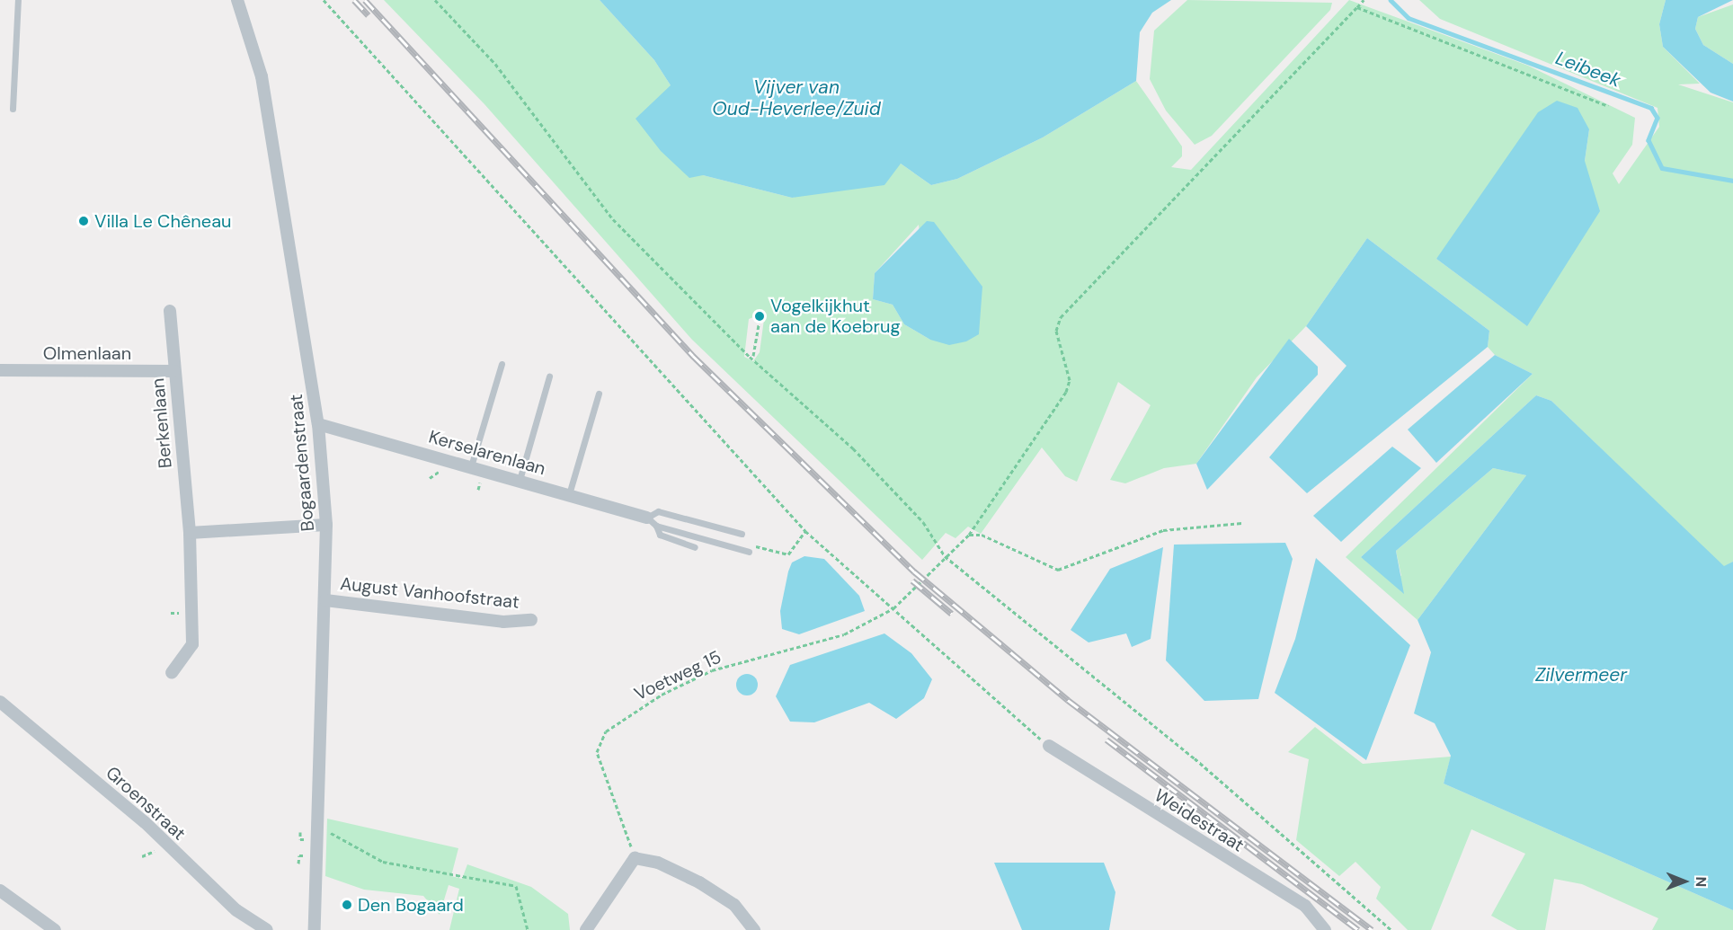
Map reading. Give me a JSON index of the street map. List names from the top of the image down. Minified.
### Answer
{"streets":{"street":["Olmenlaan","Berkenlaan","Kerselarenlaan","Bogaardenstraat","August Vanhoofstraat","Groenstraat","Weidestraat"],"path":["Voetweg 15"]},"crossings":[["Olmenlaan","Berkenlaan"],["Kerselarenlaan","Bogaardenstraat"],["Bogaardenstraat","August Vanhoofstraat"]],"water":["Leibeek","Vijver van Oud-Heverlee/Zuid","Zilvermeer"],"places":["Villa Le Chêneau","Vogelkijkhut aan de Koebrug","Den Bogaard"],"north":"right"}
